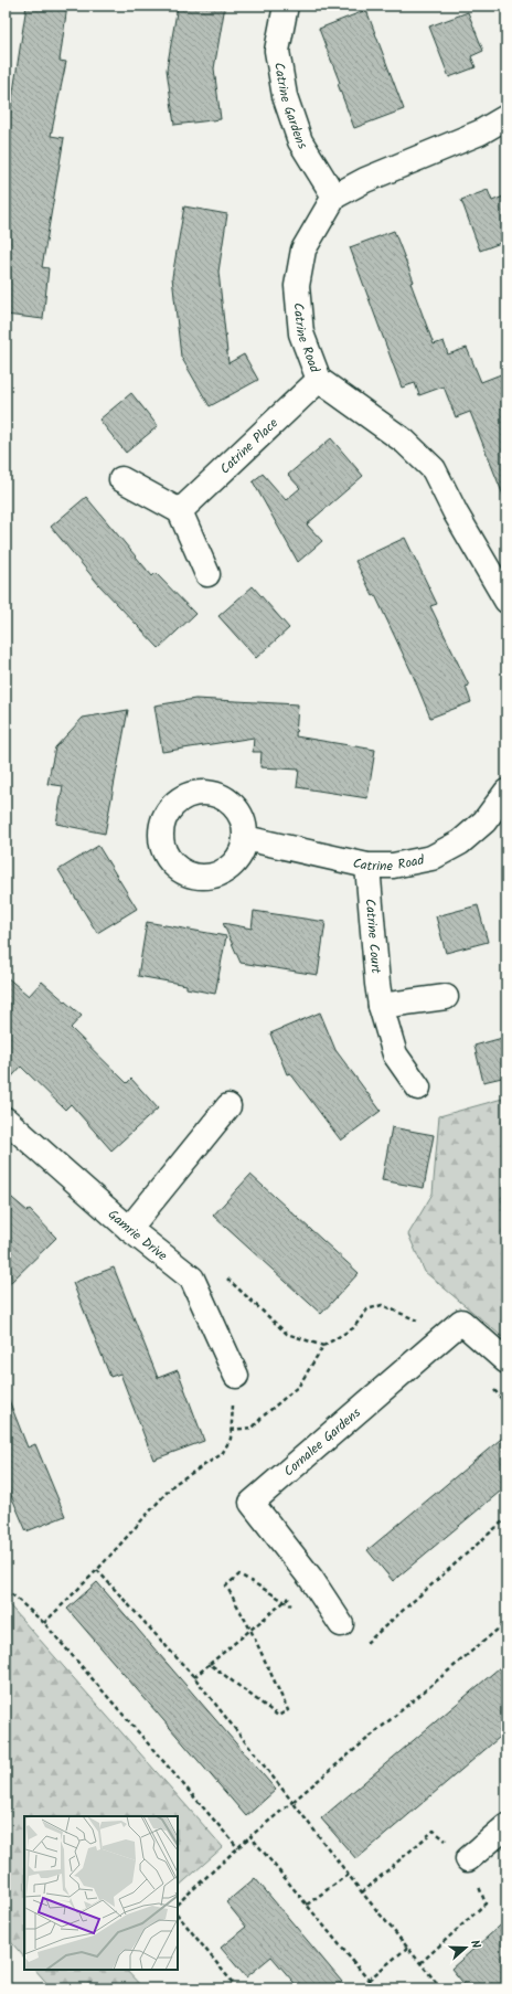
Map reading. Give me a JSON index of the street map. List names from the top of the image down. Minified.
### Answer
{"streets":{"street":["Catrine Gardens","Catrine Road","Catrine Place","Catrine Court","Gamrie Drive","Cornalee Gardens"]},"crossings":[["Catrine Gardens","Catrine Road"],["Catrine Road","Catrine Place"],["Catrine Road","Catrine Court"]],"north":"right"}
